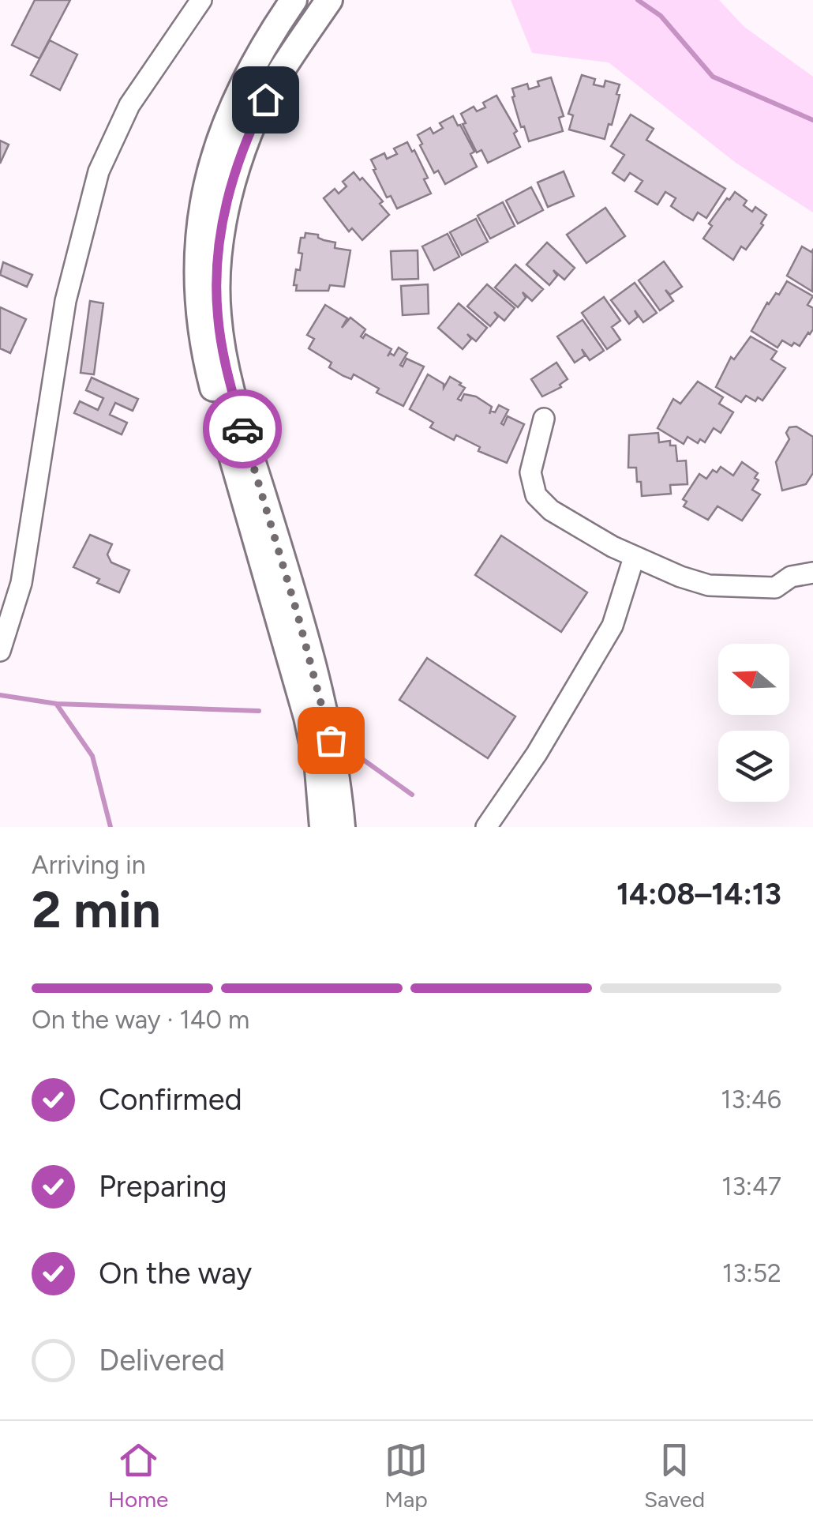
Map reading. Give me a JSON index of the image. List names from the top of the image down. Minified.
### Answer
{"north":"left","page":{"heading":["2 min","Arriving in","14:08–14:13"],"bar":"On the way · 140 m","list":[["Confirmed","13:46"],["Preparing","13:47"],["On the way","13:52"],"Delivered"],"tabs":["Home","Map","Saved"]}}
